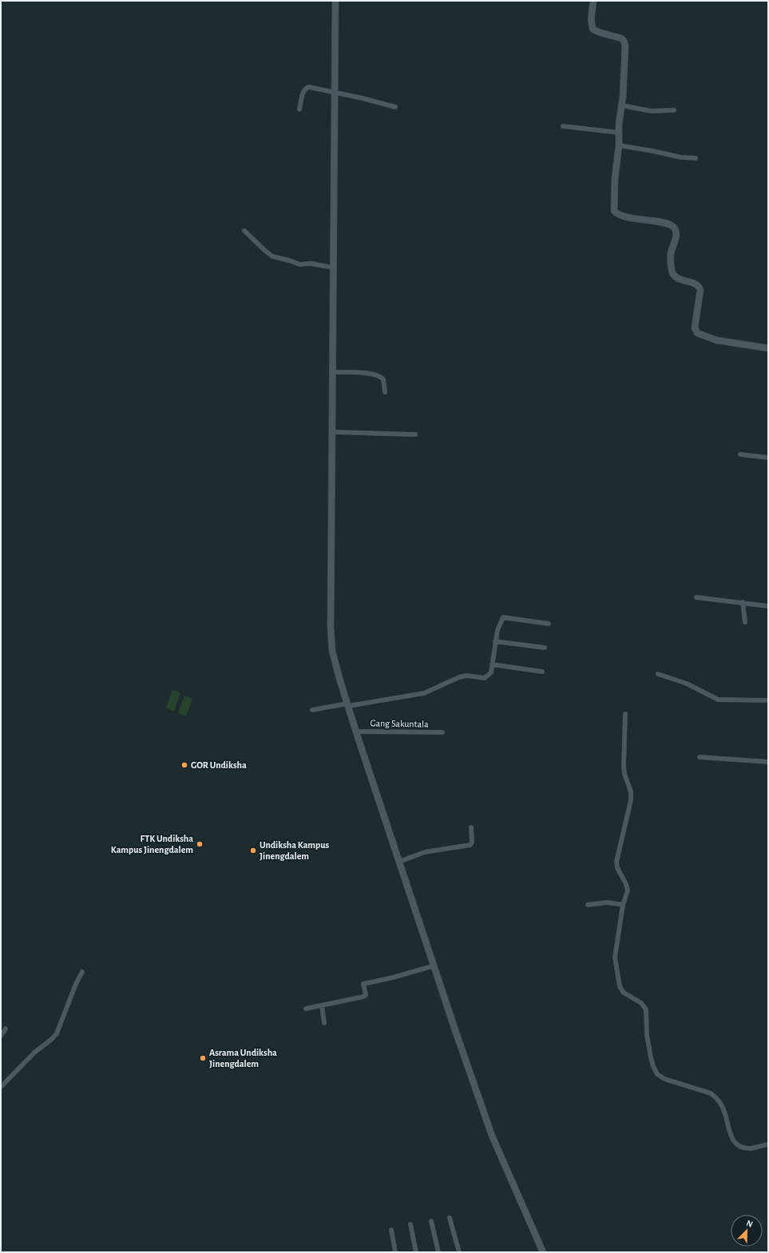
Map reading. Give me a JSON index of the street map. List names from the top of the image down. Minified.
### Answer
{"streets":{"street":["Gang Sakuntala"]},"places":["GOR Undiksha","FTK Undiksha Kampus Jinengdalem","Undiksha Kampus Jinengdalem","Asrama Undiksha Jinengdalem"],"north":"top right"}
